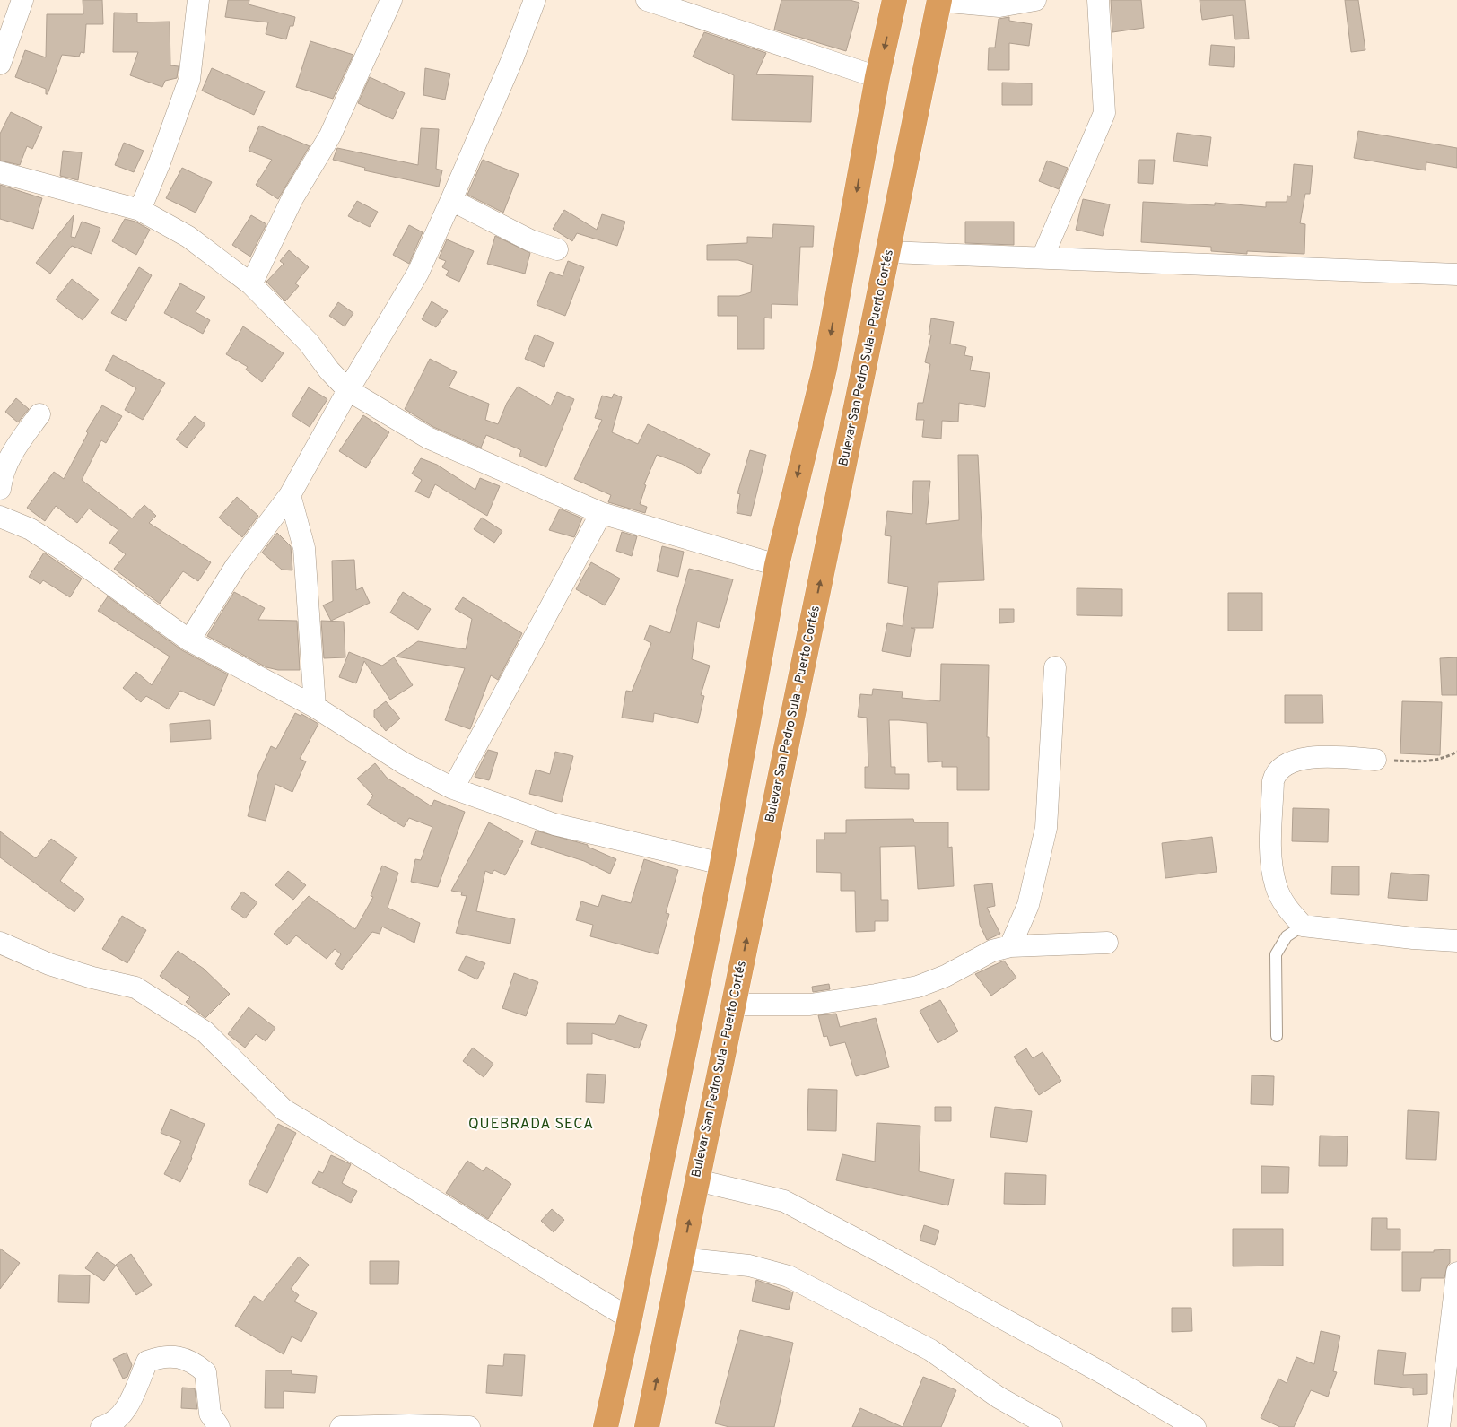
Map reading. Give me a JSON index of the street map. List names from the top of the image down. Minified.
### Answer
{"streets":{"highway":["Bulevar San Pedro Sula - Puerto Cortés"]},"districts":["QUEBRADA SECA"]}
